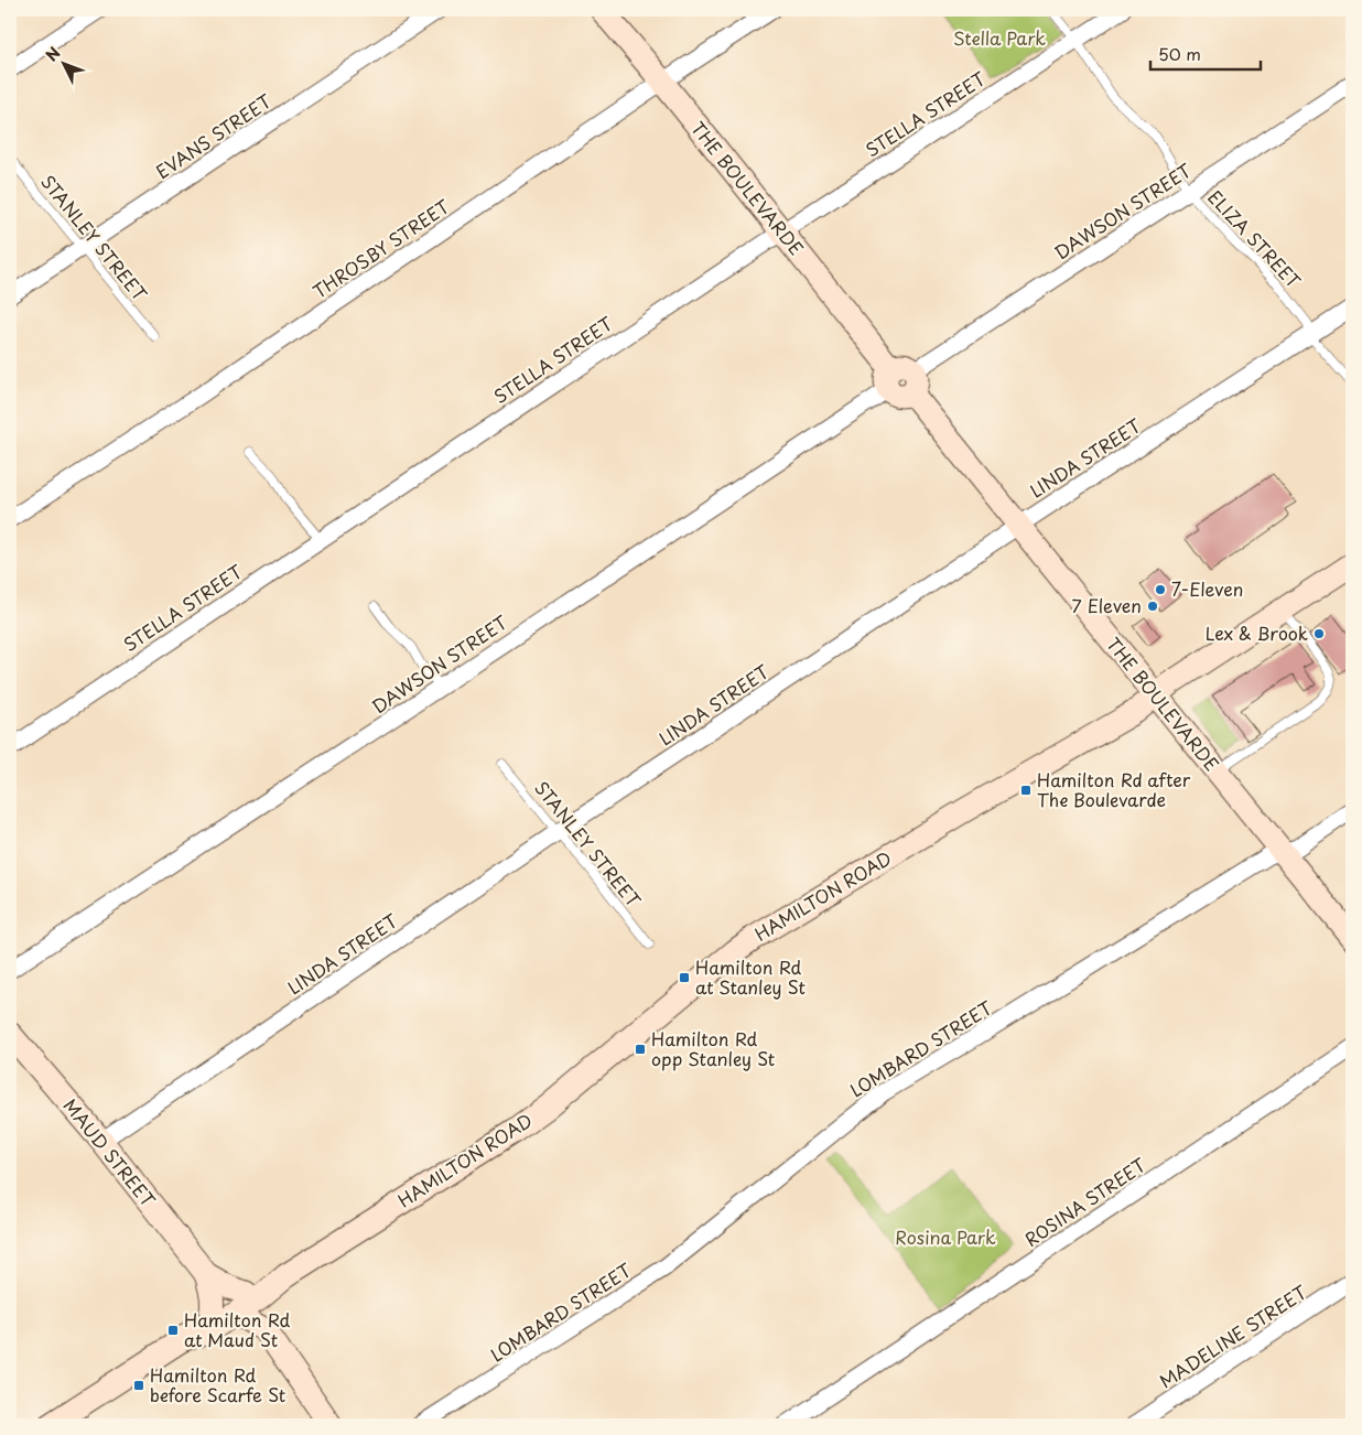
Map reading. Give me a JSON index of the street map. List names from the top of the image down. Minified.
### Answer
{"streets":{"street":["STELLA STREET","EVANS STREET","THE BOULEVARDE","DAWSON STREET","THROSBY STREET","LINDA STREET","HAMILTON ROAD","LOMBARD STREET","MAUD STREET","ROSINA STREET","MADELINE STREET"],"lane":["STANLEY STREET","ELIZA STREET"]},"crossings":[["STELLA STREET","THE BOULEVARDE"],["STELLA STREET","ELIZA STREET"],["EVANS STREET","STANLEY STREET"],["THE BOULEVARDE","DAWSON STREET"],["THE BOULEVARDE","THROSBY STREET"],["THE BOULEVARDE","LINDA STREET"],["THE BOULEVARDE","HAMILTON ROAD"],["THE BOULEVARDE","LOMBARD STREET"],["DAWSON STREET","ELIZA STREET"],["STANLEY STREET","LINDA STREET"],["ELIZA STREET","LINDA STREET"],["LINDA STREET","MAUD STREET"],["HAMILTON ROAD","MAUD STREET"]],"parks":["Stella Park","Rosina Park"],"places":{"other":["7-Eleven","7 Eleven","Lex & Brook"],"transit":["Hamilton Rd after The Boulevarde","Hamilton Rd at Stanley St","Hamilton Rd opp Stanley St","Hamilton Rd at Maud St","Hamilton Rd before Scarfe St"]},"scale_bar":"50 m","north":"top left"}
